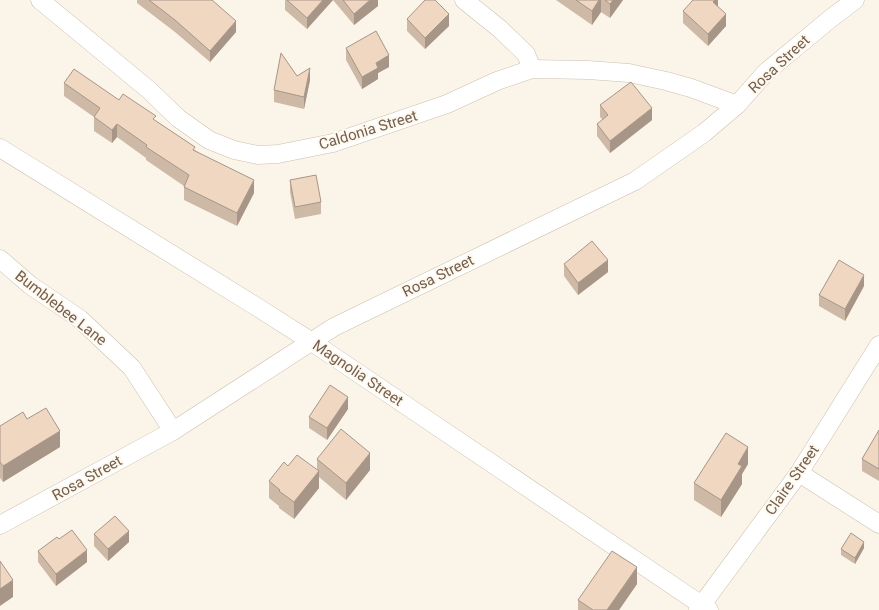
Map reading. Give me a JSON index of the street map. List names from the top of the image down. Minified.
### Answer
{"streets":{"street":["Rosa Street","Caldonia Street","Bumblebee Lane","Magnolia Street","Claire Street"]},"crossings":[["Rosa Street","Caldonia Street"],["Rosa Street","Bumblebee Lane"],["Rosa Street","Magnolia Street"],["Magnolia Street","Claire Street"]]}
